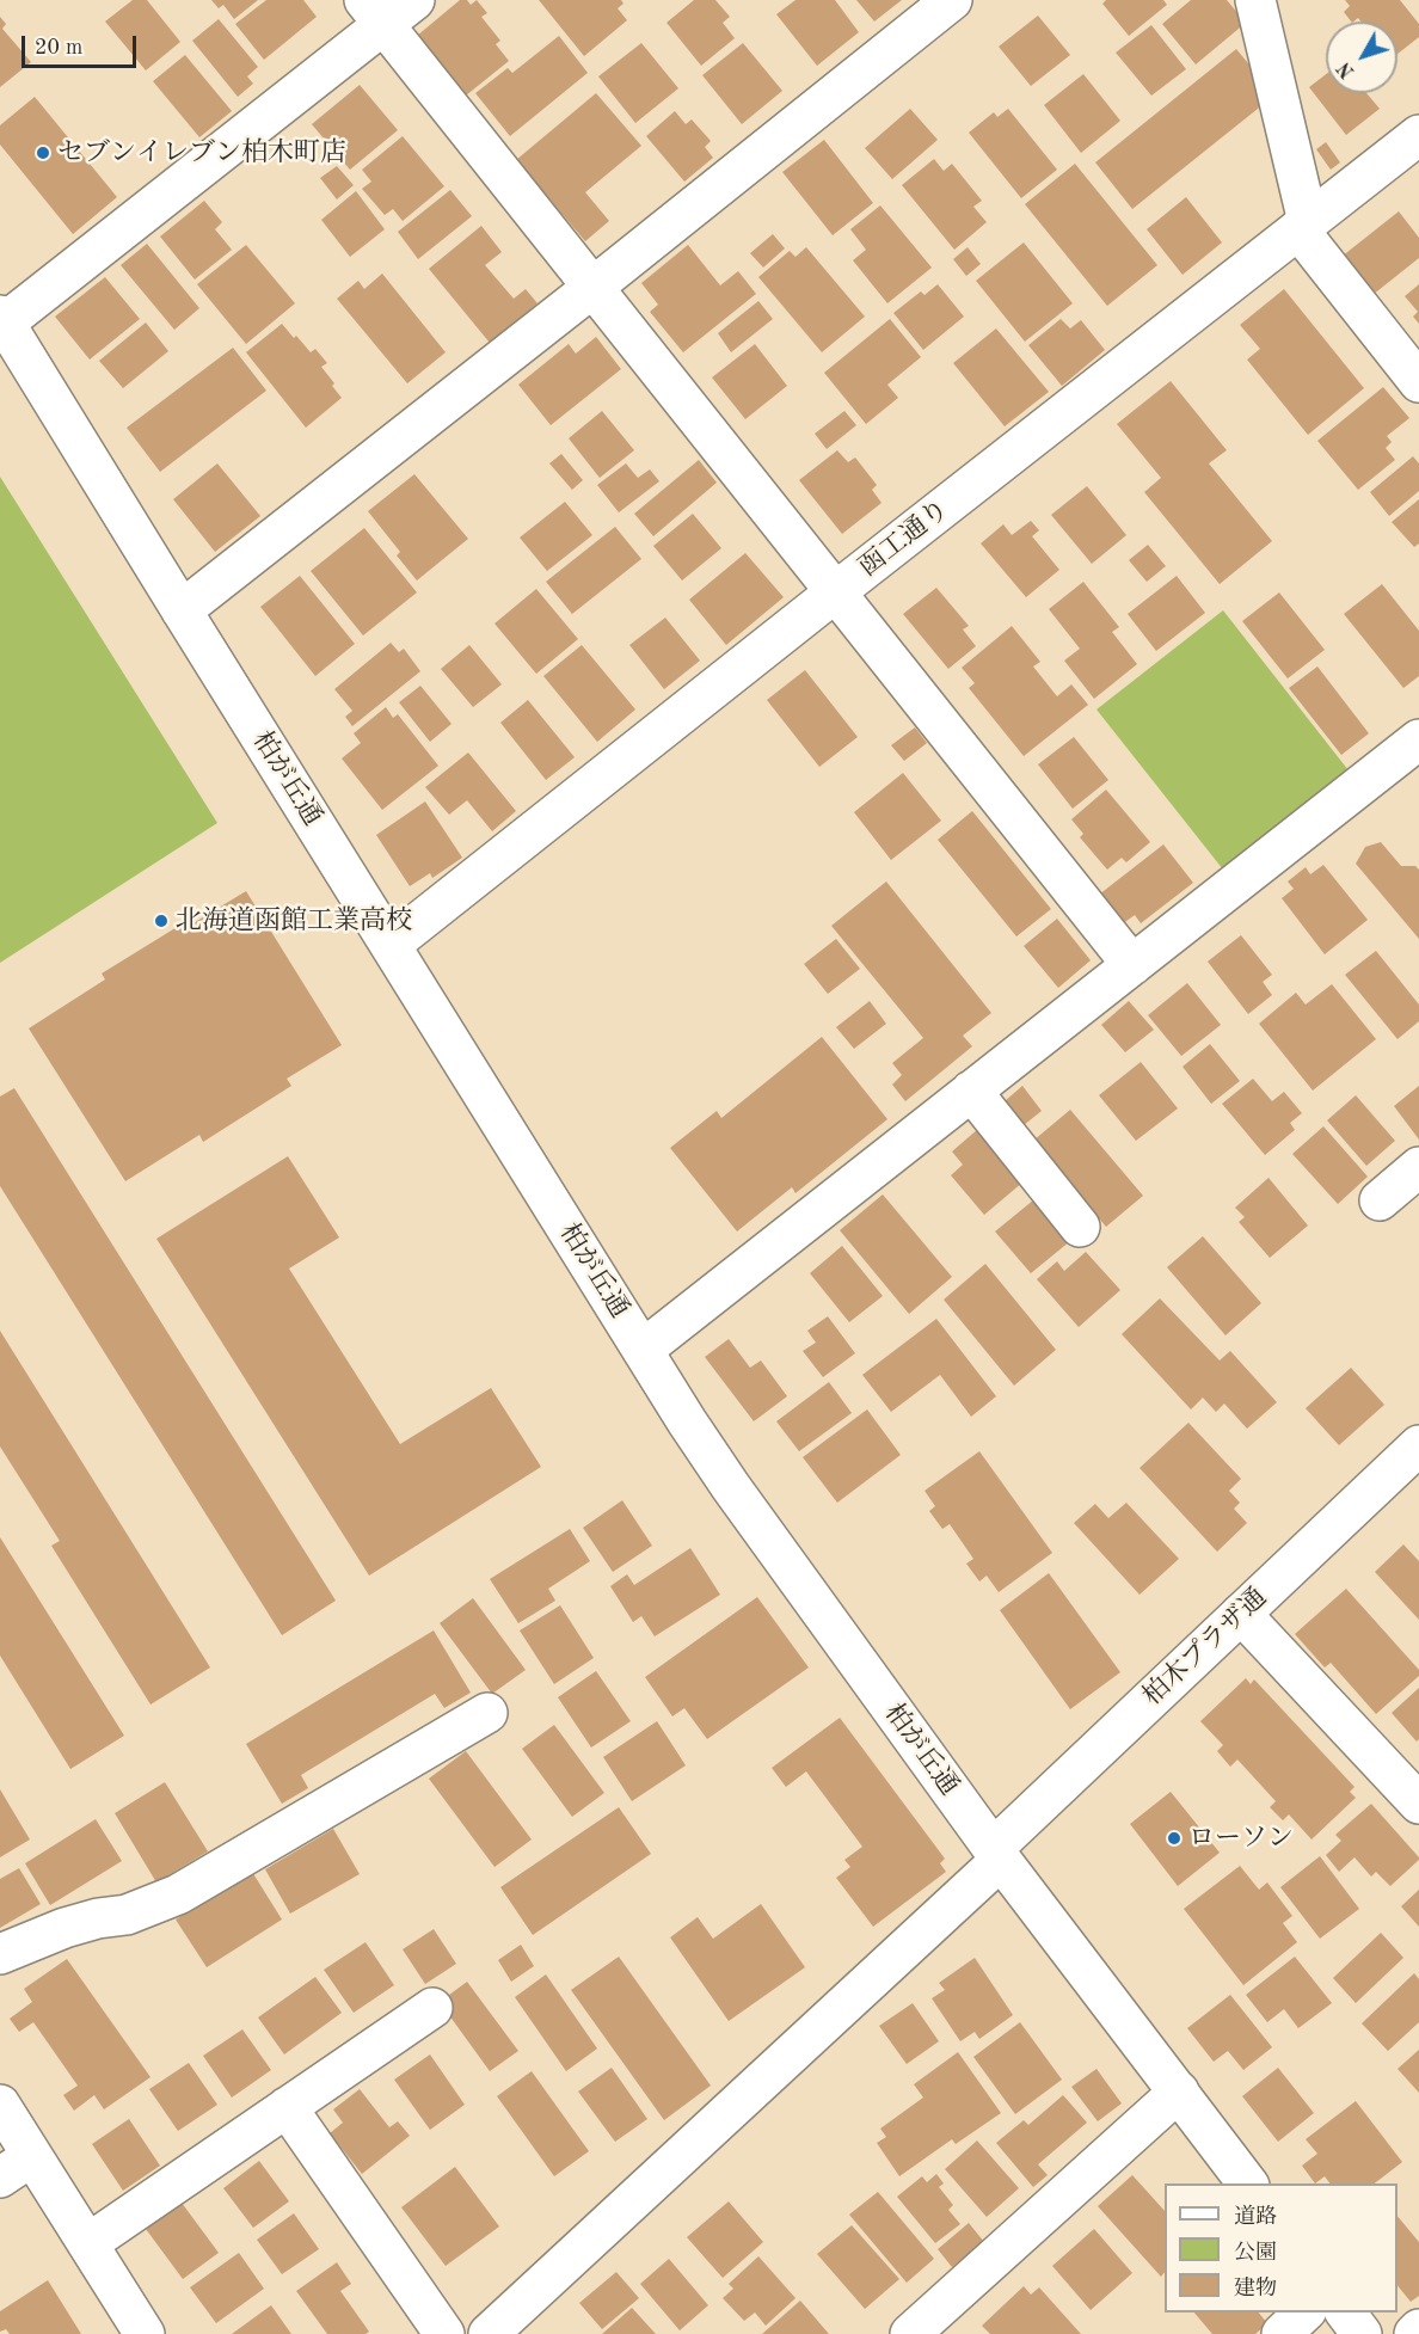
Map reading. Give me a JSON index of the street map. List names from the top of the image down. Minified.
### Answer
{"streets":{"street":["函工通り","柏が丘通","柏木プラザ通"]},"crossings":[["函工通り","柏が丘通"],["柏が丘通","柏木プラザ通"]],"places":["セブンイレブン柏木町店","北海道函館工業高校","ローソン"],"legend":["道路","公園","建物"],"scale_bar":"20 m","north":"bottom left"}
